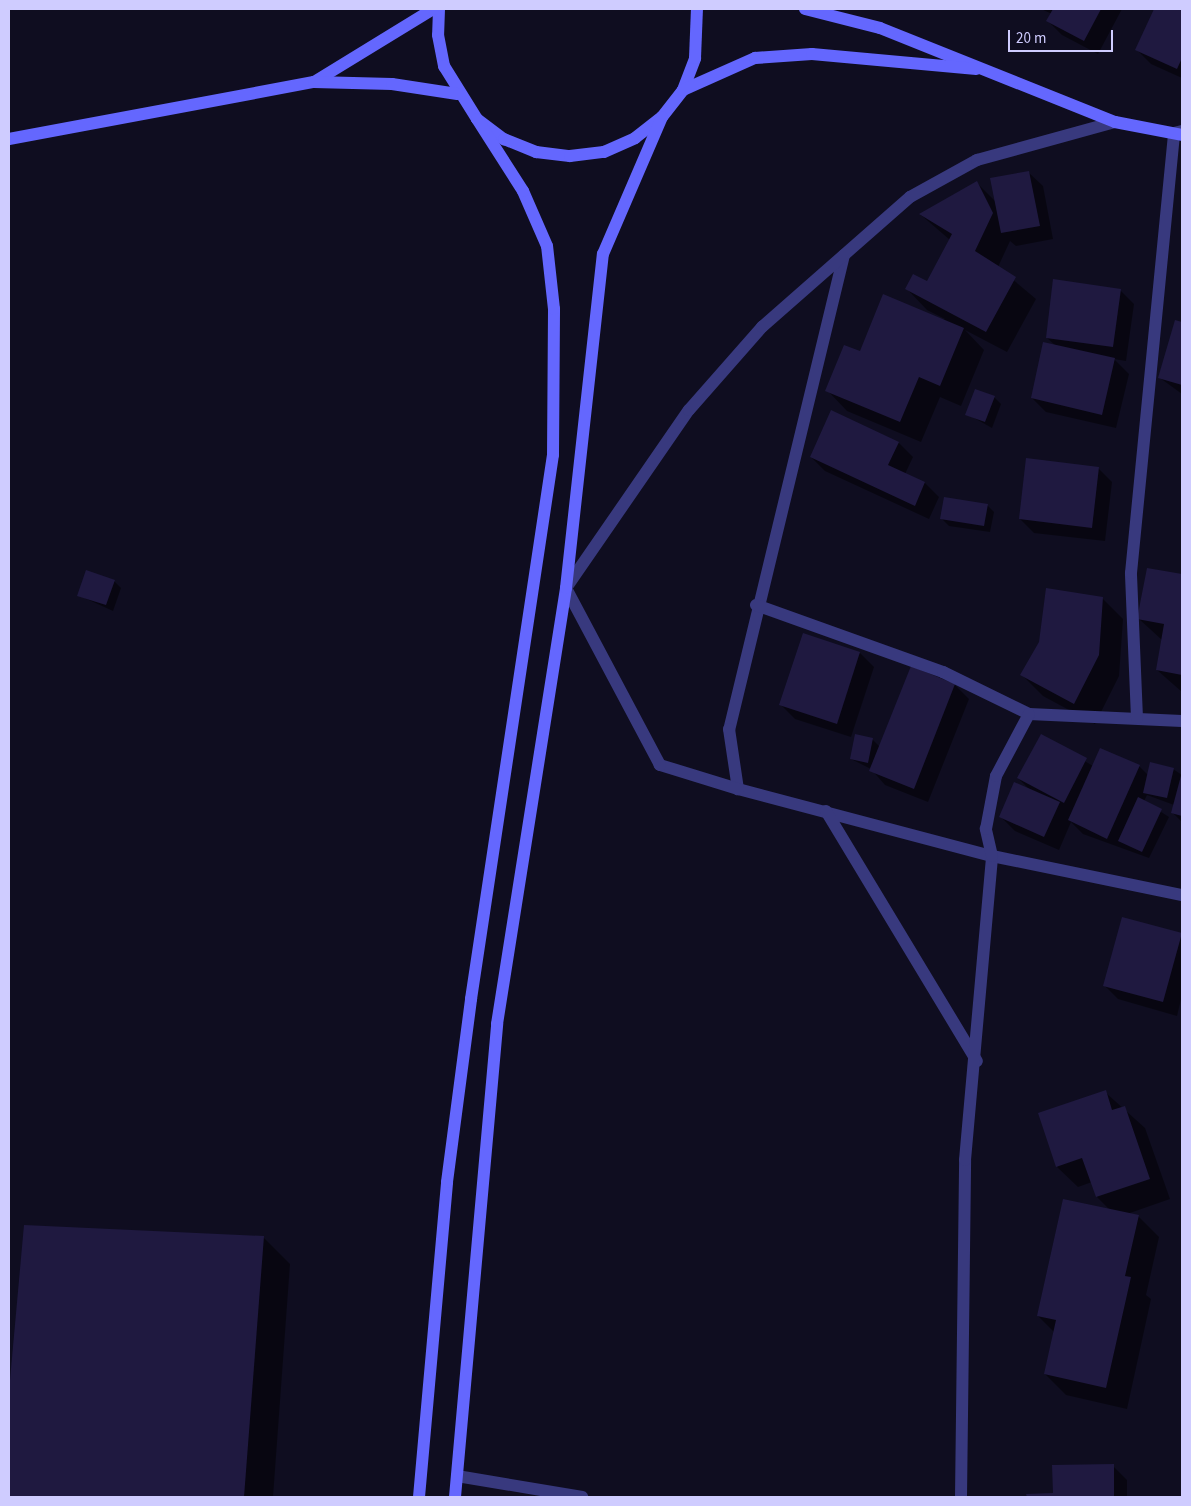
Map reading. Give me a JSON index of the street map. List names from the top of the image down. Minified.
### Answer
{"scale_bar":"20 m"}
